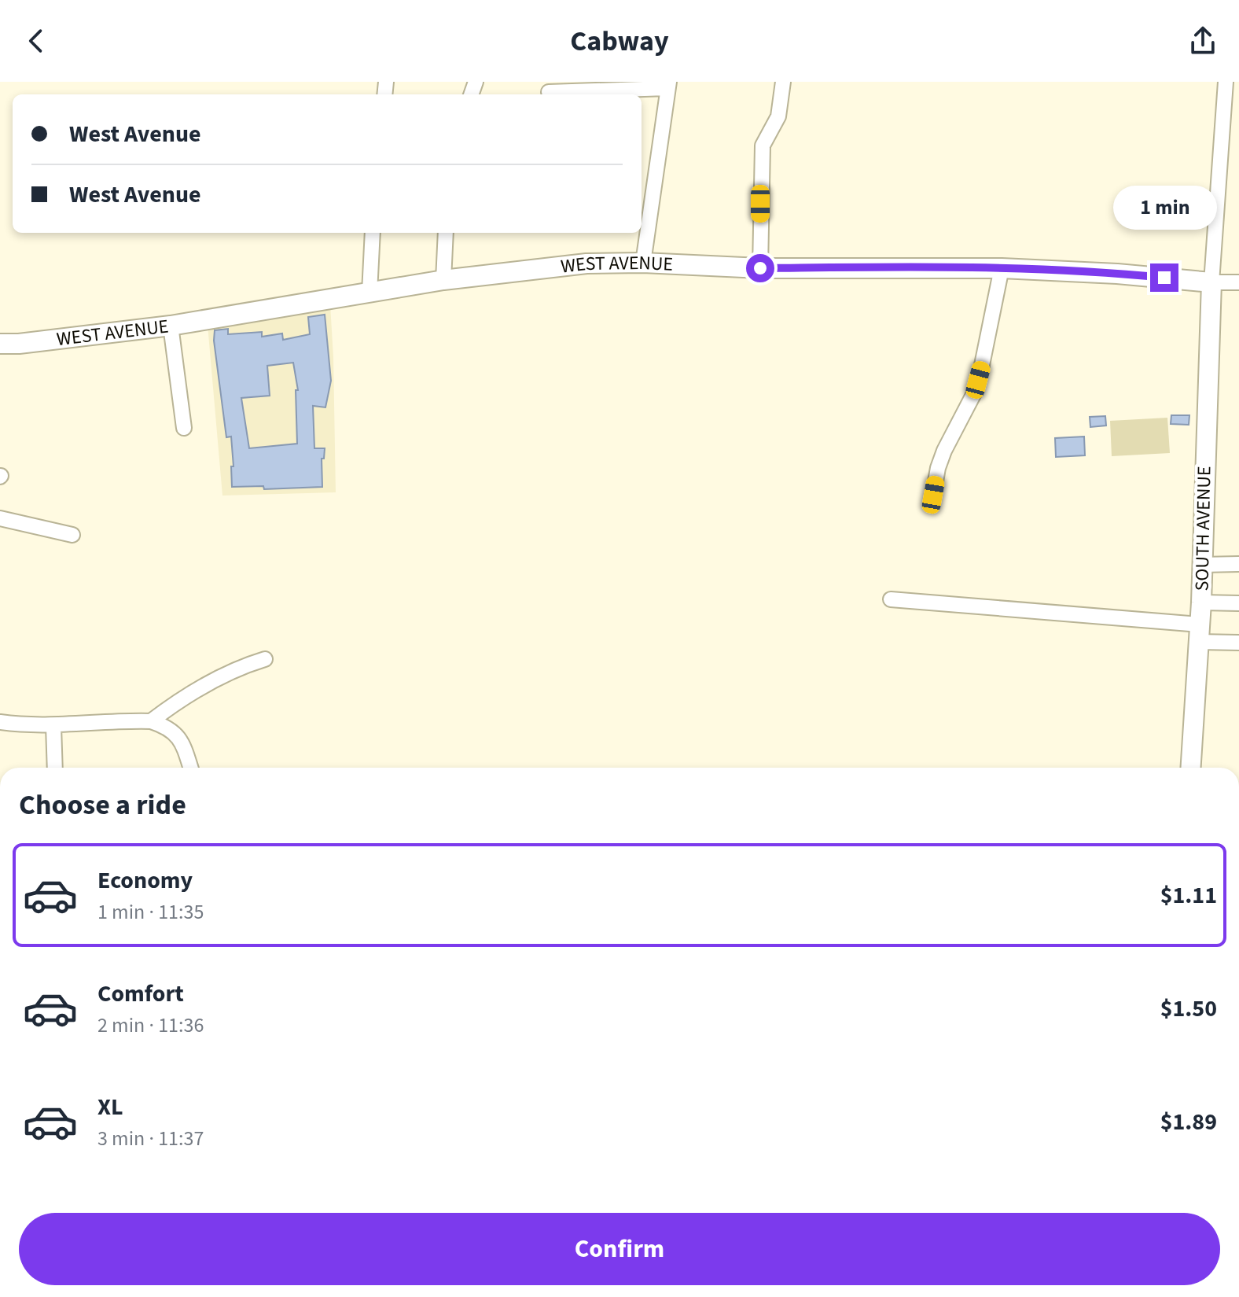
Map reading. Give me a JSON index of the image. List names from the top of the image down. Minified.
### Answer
{"streets":{"street":["WEST AVENUE","SOUTH AVENUE"]},"crossings":[["WEST AVENUE","SOUTH AVENUE"]],"page":{"header":"Cabway","banner":["West Avenue","West Avenue"],"bubble":"1 min","heading":"Choose a ride","list":[{"name":"Economy","note":"1 min · 11:35","value":"$1.11"},{"name":"Comfort","note":"2 min · 11:36","value":"$1.50"},{"name":"XL","note":"3 min · 11:37","value":"$1.89"}],"buttons":"Confirm"}}
